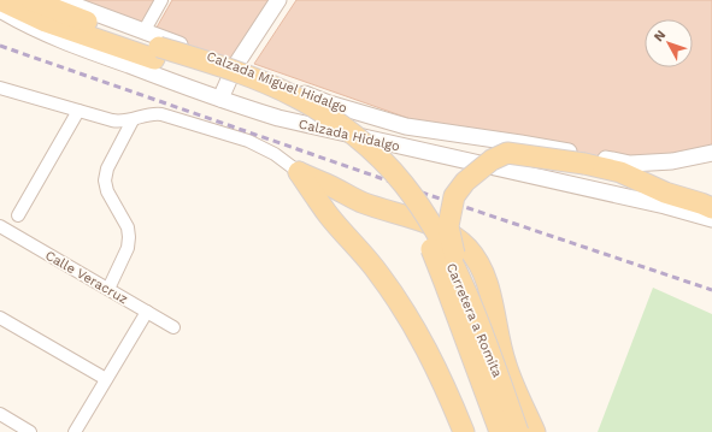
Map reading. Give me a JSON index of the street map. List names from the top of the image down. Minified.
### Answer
{"streets":{"main road":["Carretera a Romita"],"street":["Calzada Miguel Hidalgo","Calzada Hidalgo","Calle Veracruz"]},"north":"top left"}
